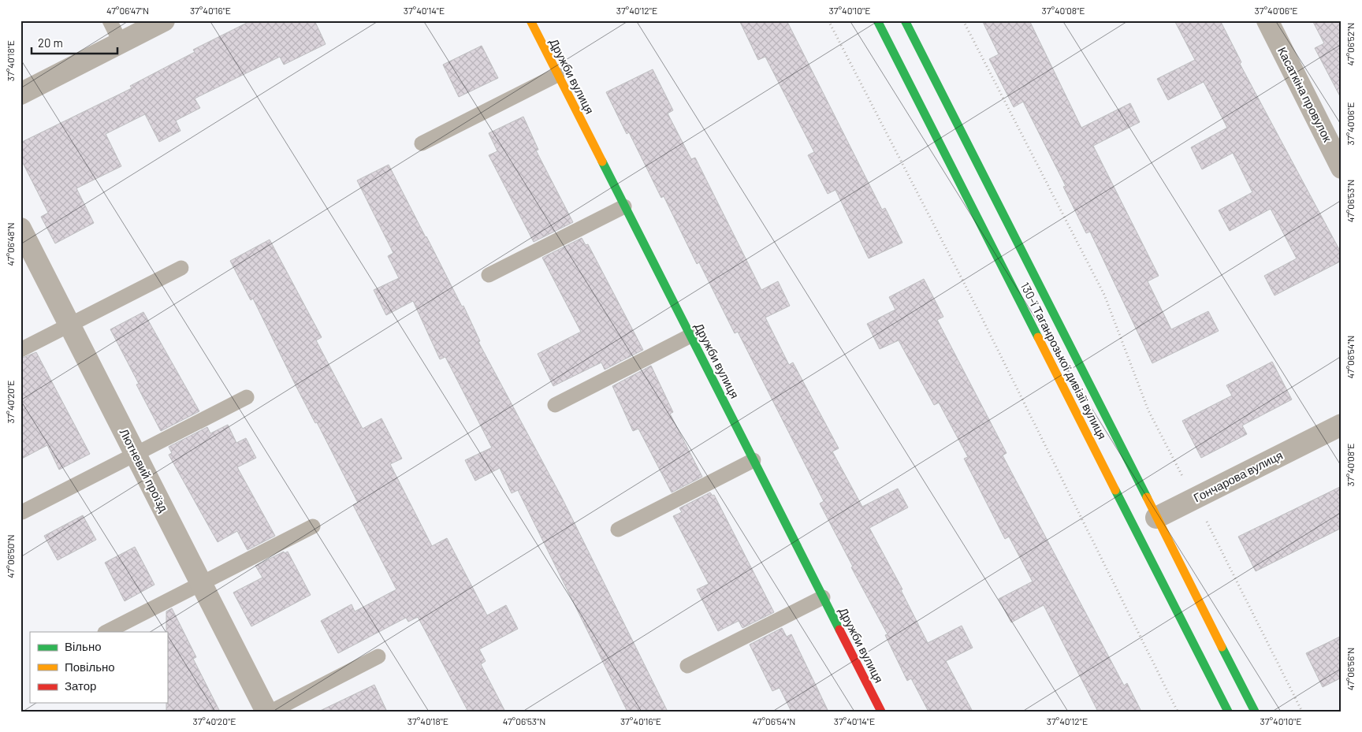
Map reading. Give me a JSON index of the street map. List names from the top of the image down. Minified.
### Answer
{"streets":{"street":["Дружби вулиця","Касаткіна провулок","130-ї Таганрозької дивізії вулиця","Лютневий проїзд","Гончарова вулиця"]},"crossings":[["130-ї Таганрозької дивізії вулиця","Гончарова вулиця"]],"legend":["Вільно","Повільно","Затор"],"scale_bar":"20 m","coordinates":["47°06'47\"N","37°40'16\"E","37°40'14\"E","37°40'12\"E","37°40'10\"E","37°40'08\"E","37°40'06\"E","47°06'52\"N","37°40'18\"E","47°06'53\"N","47°06'48\"N","47°06'54\"N","37°40'20\"E","47°06'50\"N","47°06'56\"N"]}
